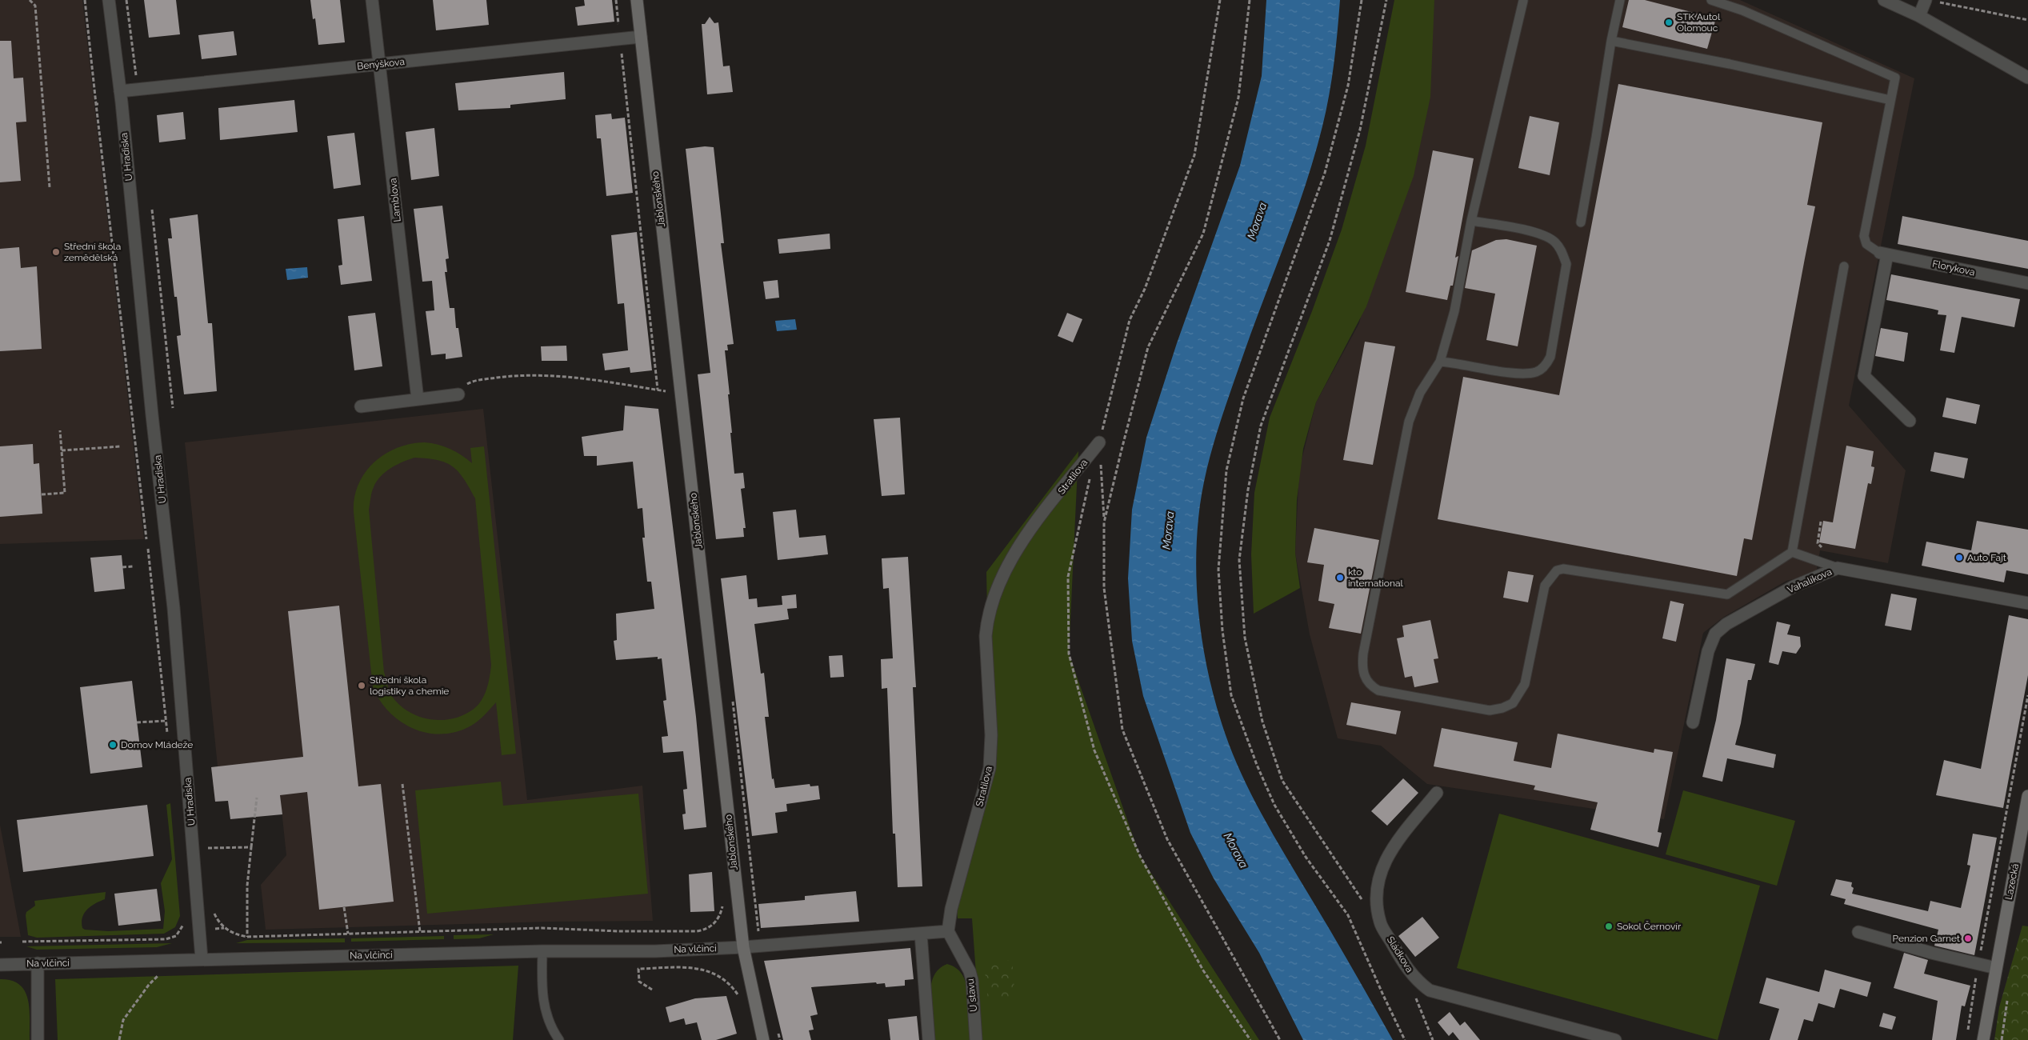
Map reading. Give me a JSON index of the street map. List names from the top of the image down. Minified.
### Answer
{"streets":{"street":["Benýškova","U Hradiska","Jablonského","Lamblova","Florykova","Stratilova","Vahalíkova","Lazecká","Na vlčinci","Sládkova","U stavu"]},"crossings":[["Benýškova","U Hradiska"],["Benýškova","Jablonského"],["Benýškova","Lamblova"],["U Hradiska","Na vlčinci"],["Jablonského","Na vlčinci"],["Stratilova","U stavu"]],"water":["Morava"],"places":["STK Autol Olomouc","Střední škola zemědělská","Auto Fajt","kto international","Střední škola logistiky a chemie","Domov Mládeže","Sokol Černovír","Penzion Garnet"]}
